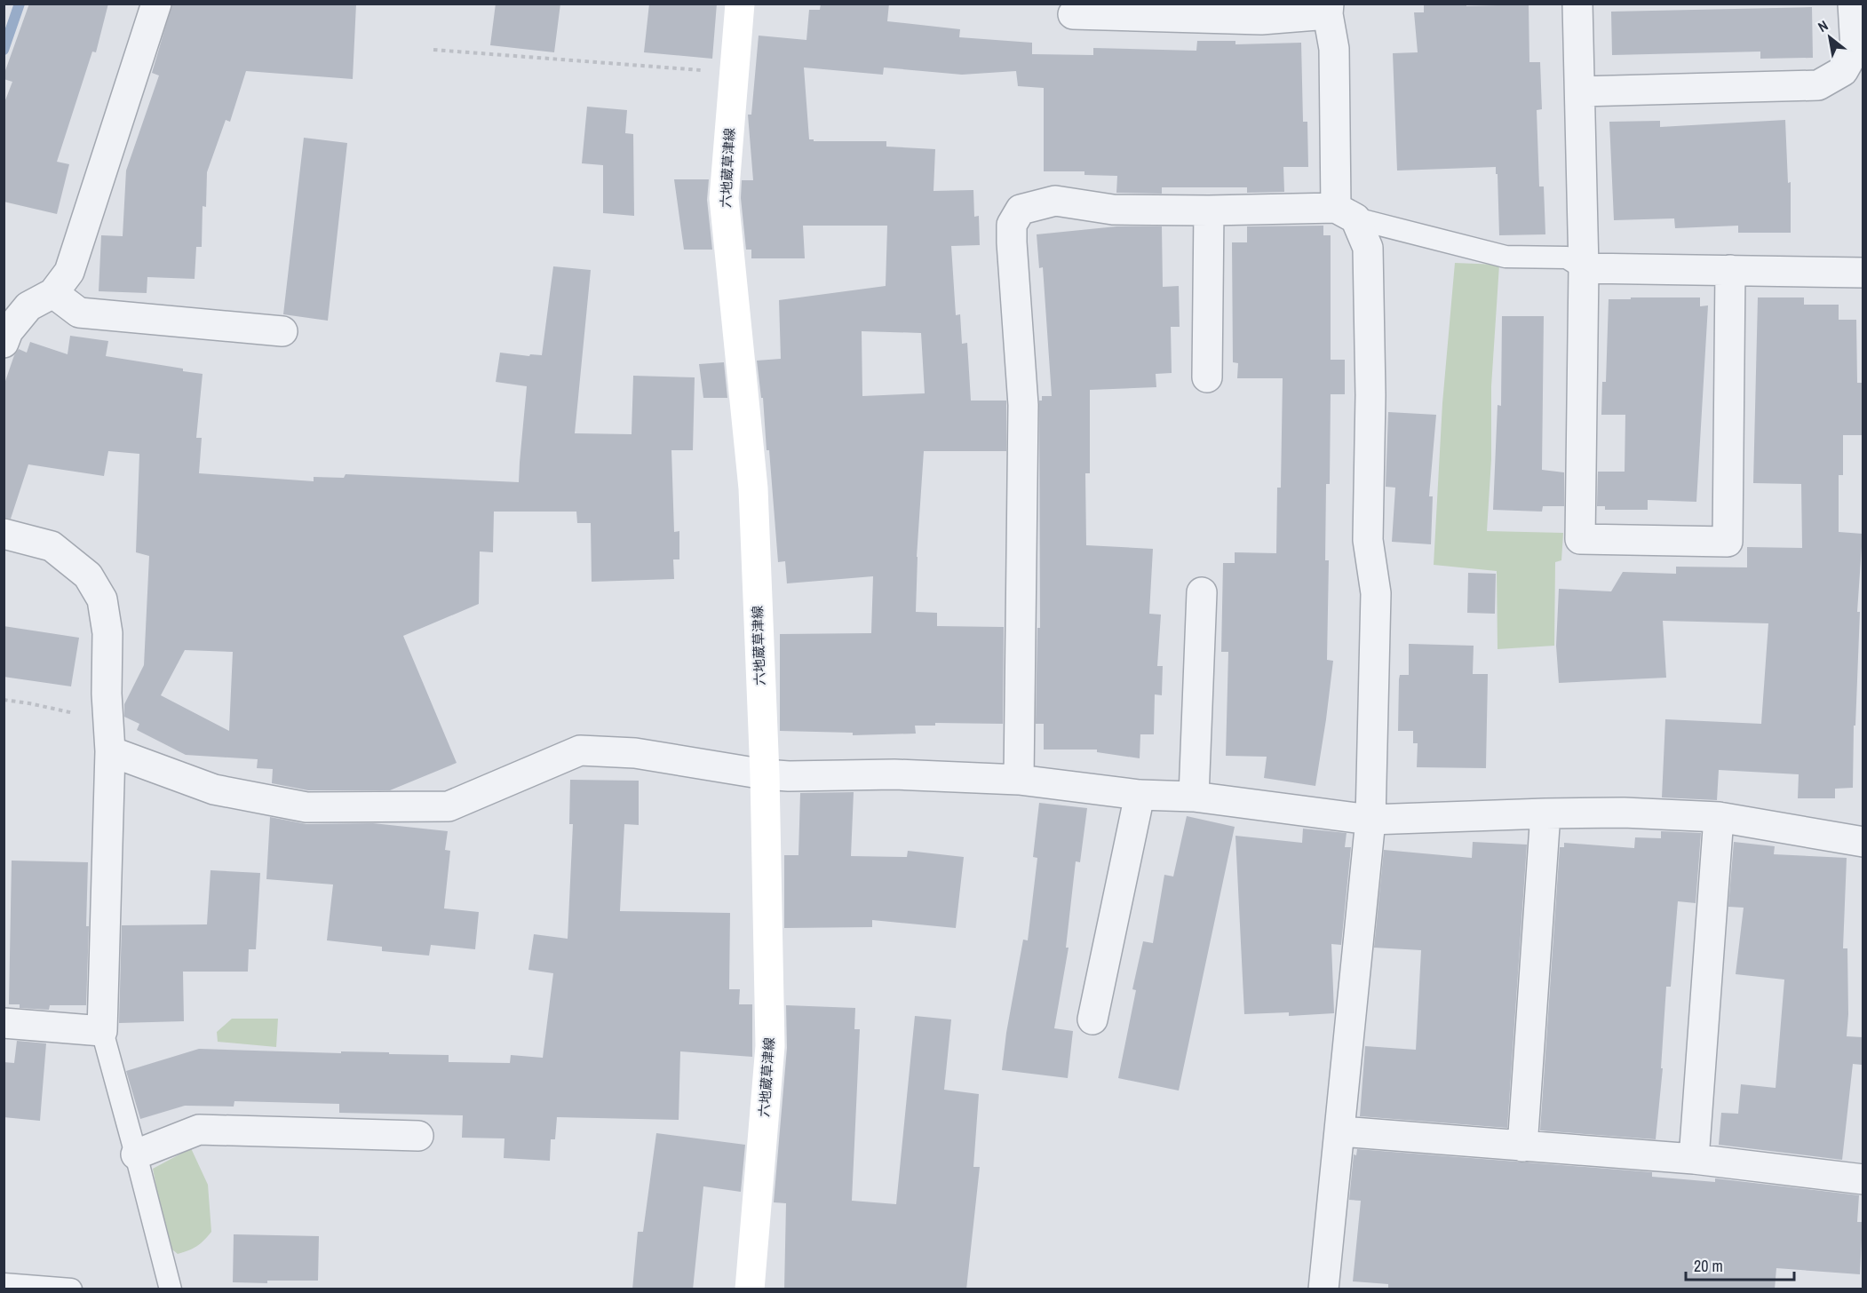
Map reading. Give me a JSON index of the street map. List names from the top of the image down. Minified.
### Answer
{"streets":{"main road":["六地蔵草津線"]},"scale_bar":"20 m","north":"top left"}
